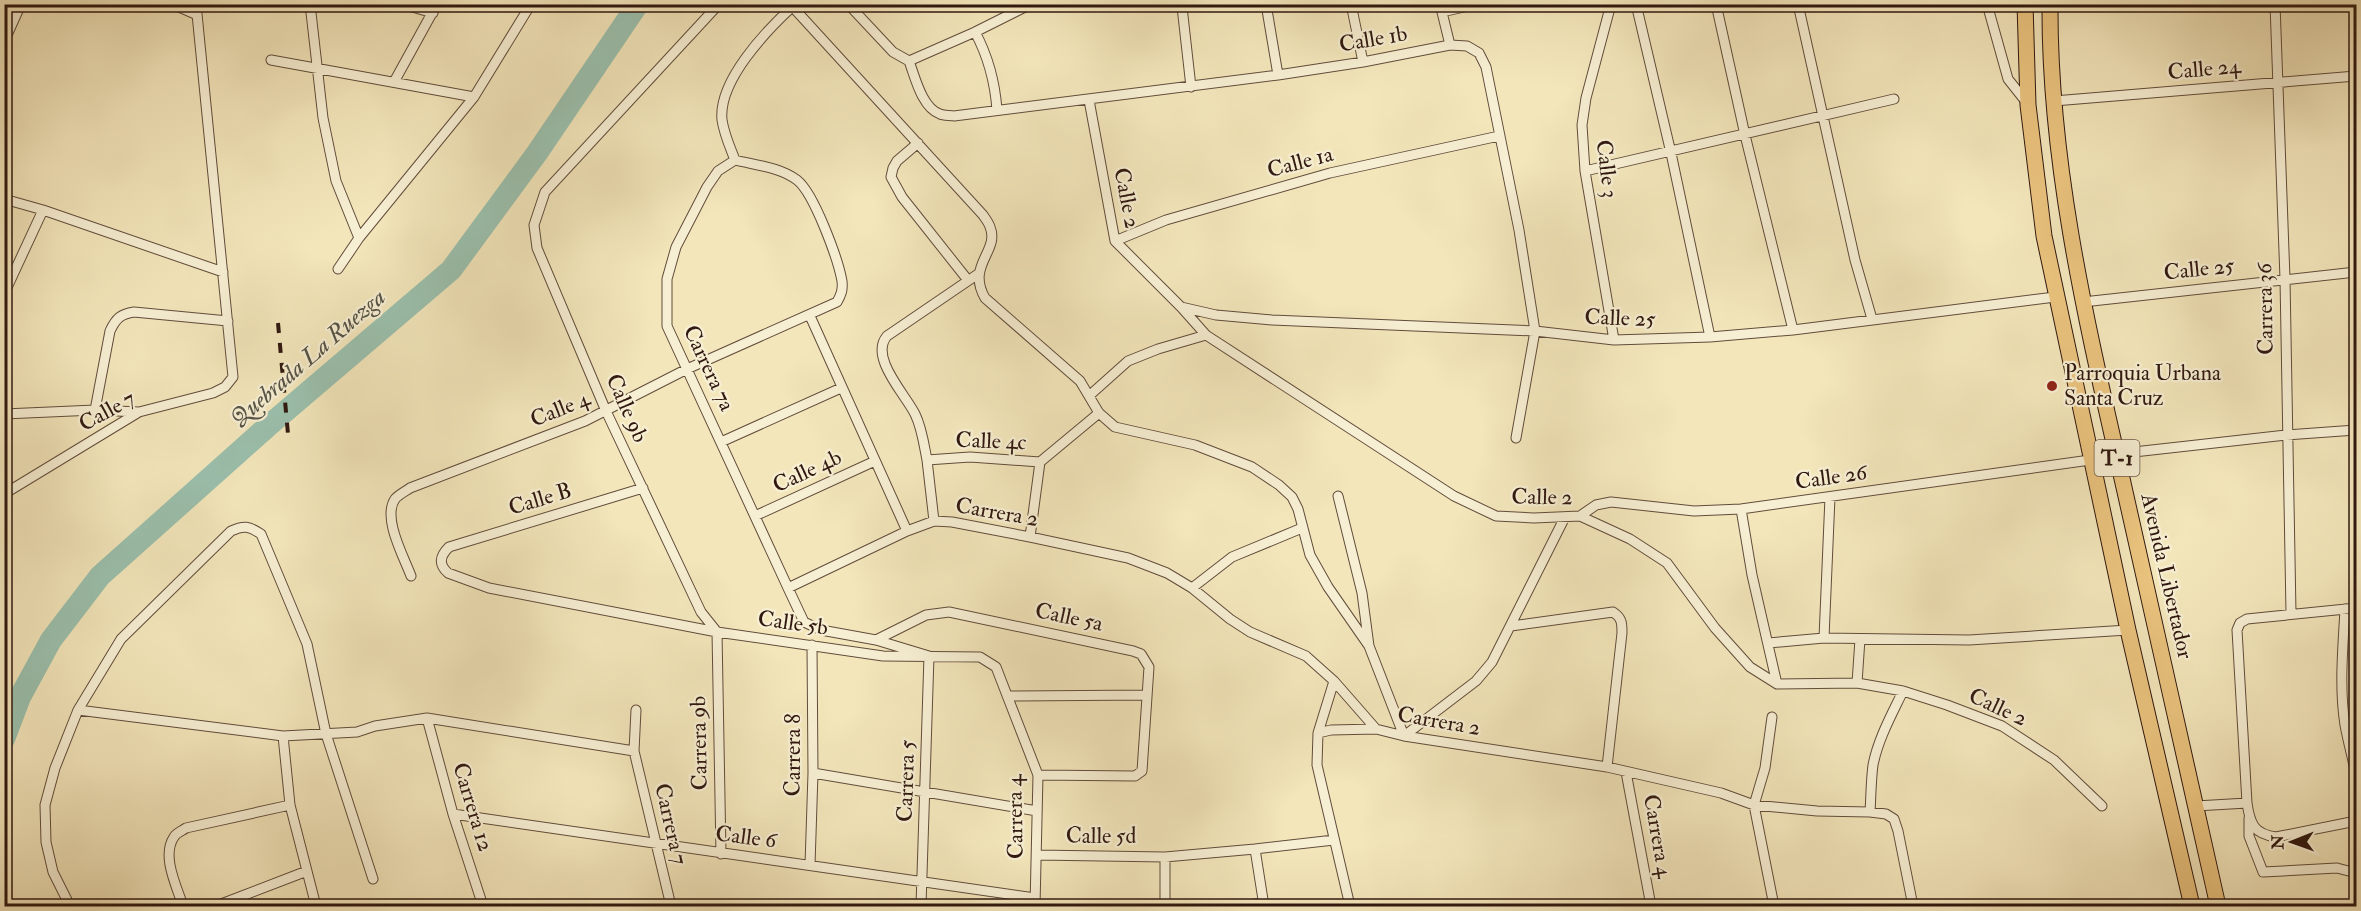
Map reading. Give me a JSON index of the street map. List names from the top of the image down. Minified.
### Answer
{"streets":{"main road":["T-1","Avenida Libertador"],"street":["Calle 1b","Calle 24","Calle 1a","Calle 3","Calle 2","Calle 25","Carrera 36","Carrera 7a","Calle 9b","Calle 4","Calle 7","Calle 4c","Calle 4b","Calle 26","Calle B","Carrera 2","Calle 5a","Calle 5b","Carrera 9b","Carrera 8","Carrera 5","Carrera 12","Carrera 4","Carrera 7","Calle 5d","Calle 6"]},"crossings":[["Calle 1b","Calle 1a"],["Calle 1b","Calle 2"],["Calle 1b","Calle 25"],["Calle 24","Carrera 36"],["Calle 24","Avenida Libertador"],["Calle 1a","Calle 2"],["Calle 3","Calle 25"],["Calle 2","Calle 25"],["Calle 2","Calle 26"],["Calle 25","Carrera 36"],["Calle 25","T-1"],["Calle 25","Avenida Libertador"],["Carrera 7a","Calle 4"],["Carrera 7a","Calle 4b"],["Carrera 7a","Carrera 2"],["Carrera 7a","Calle 5a"],["Carrera 7a","Calle 5b"],["Carrera 7a","Carrera 5"],["Calle 9b","Calle 4"],["Calle 9b","Calle B"],["Calle 9b","Calle 5b"],["Calle 9b","Carrera 9b"],["Calle 4c","Carrera 2"],["T-1","Calle 26"],["Calle B","Calle 5b"],["Carrera 2","Carrera 4"],["Calle 5a","Carrera 4"],["Calle 5b","Carrera 9b"],["Calle 5b","Carrera 8"],["Calle 5b","Carrera 5"],["Calle 5b","Carrera 4"],["Carrera 9b","Calle 6"],["Carrera 8","Calle 6"],["Carrera 5","Calle 6"],["Carrera 12","Calle 6"],["Carrera 4","Calle 5d"],["Carrera 4","Calle 6"],["Carrera 7","Calle 6"]],"water":["Quebrada La Ruezga"],"places":["Parroquia Urbana Santa Cruz"],"north":"left"}
